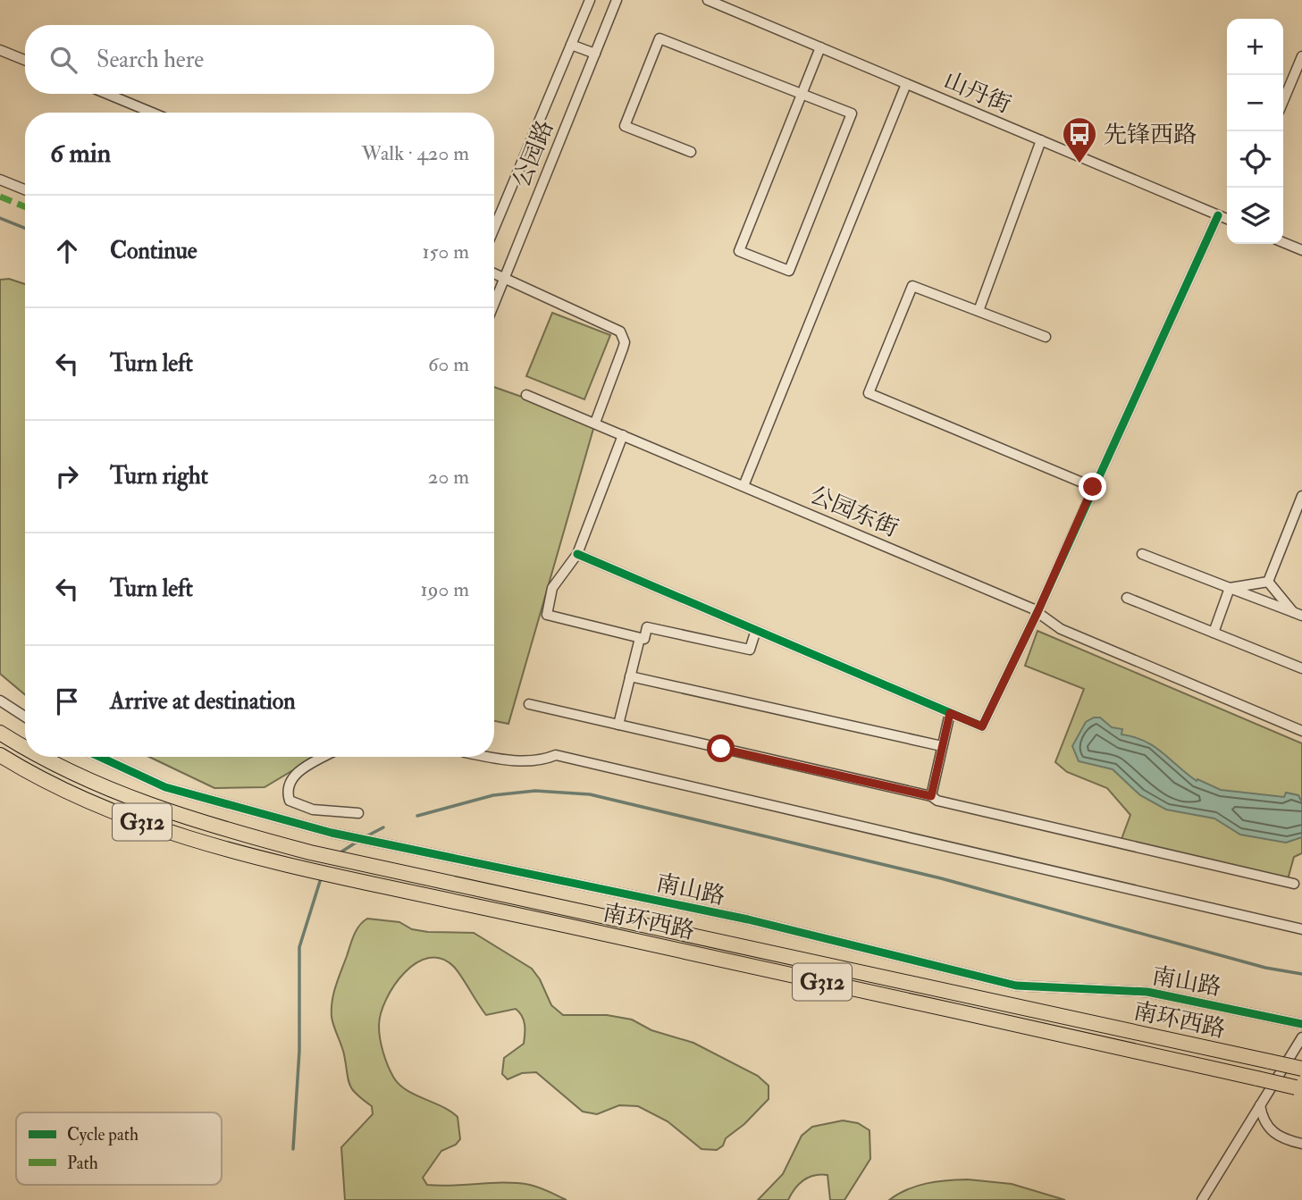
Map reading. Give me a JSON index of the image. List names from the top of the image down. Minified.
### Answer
{"streets":{"highway":["G312","南环西路"],"street":["山丹街","公园路","公园东街","南山路"]},"places":{"bus stop":["先锋西路"]},"legend":["Cycle path","Path"],"page":{"map_buttons":["+","−"],"search":"Search here","heading":["6 min","Walk · 420 m"],"list":[["Continue","150 m"],["Turn left","60 m"],["Turn right","20 m"],["Turn left","190 m"],"Arrive at destination"]}}
